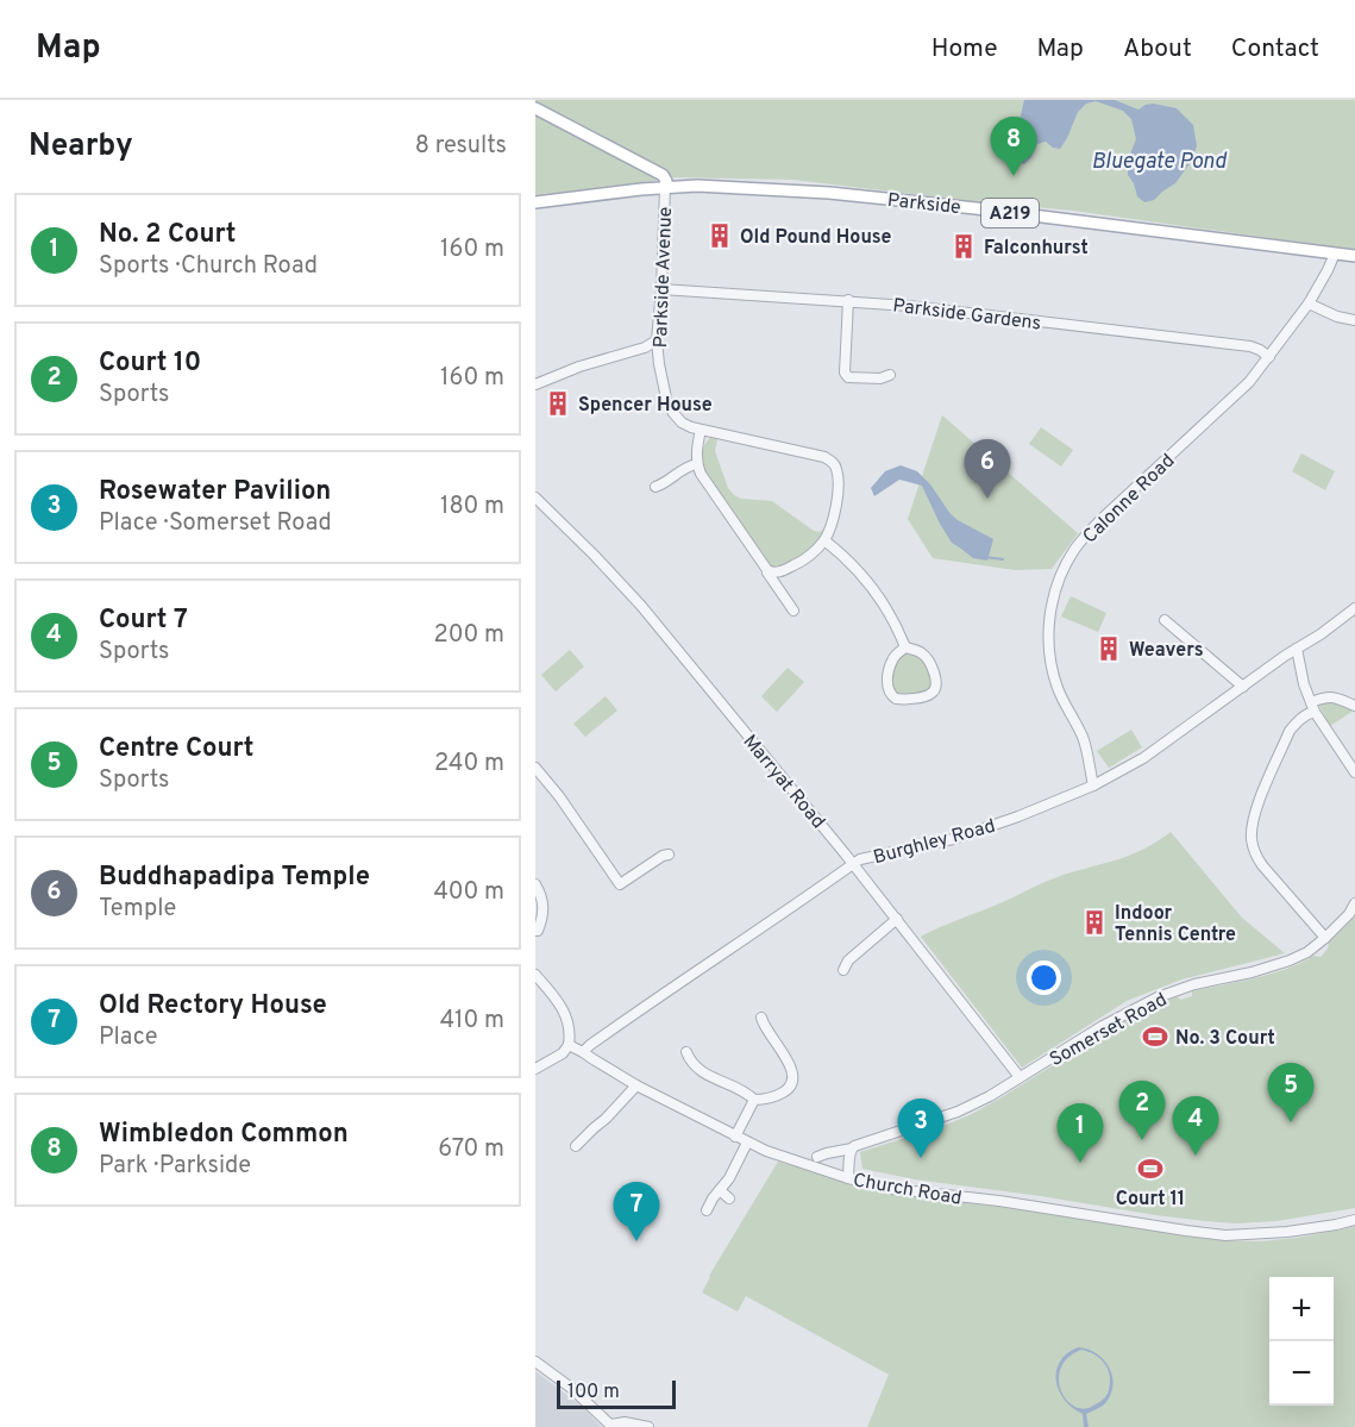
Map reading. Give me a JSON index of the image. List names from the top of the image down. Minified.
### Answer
{"streets":{"main road":["Parkside","A219"],"street":["Parkside Avenue","Parkside Gardens","Calonne Road","Marryat Road","Burghley Road","Somerset Road","Church Road"]},"crossings":[["Parkside","Parkside Avenue"],["Parkside","Calonne Road"],["Parkside Avenue","Parkside Gardens"],["Parkside Gardens","Calonne Road"],["Calonne Road","Burghley Road"],["Marryat Road","Burghley Road"],["Marryat Road","Somerset Road"],["Burghley Road","Church Road"]],"water":["Bluegate Pond"],"places":{"building":["Old Pound House","Falconhurst","Spencer House","Weavers","Indoor Tennis Centre"],"sports":["No. 3 Court","Court 11"]},"scale_bar":"100 m","page":{"header":"Map","nav":["Home","Map","About","Contact"],"heading":["Nearby","8 results"],"pins":["8","6","5","2","4","3","1","7"],"list":[{"mark":"1","name":"No. 2 Court","note":"Sports · Church Road","value":"160 m"},{"mark":"2","name":"Court 10","note":"Sports","value":"160 m"},{"mark":"3","name":"Rosewater Pavilion","note":"Place · Somerset Road","value":"180 m"},{"mark":"4","name":"Court 7","note":"Sports","value":"200 m"},{"mark":"5","name":"Centre Court","note":"Sports","value":"240 m"},{"mark":"6","name":"Buddhapadipa Temple","note":"Temple","value":"400 m"},{"mark":"7","name":"Old Rectory House","note":"Place","value":"410 m"},{"mark":"8","name":"Wimbledon Common","note":"Park · Parkside","value":"670 m"}],"map_buttons":["+","−"],"scale":"100 m"}}
